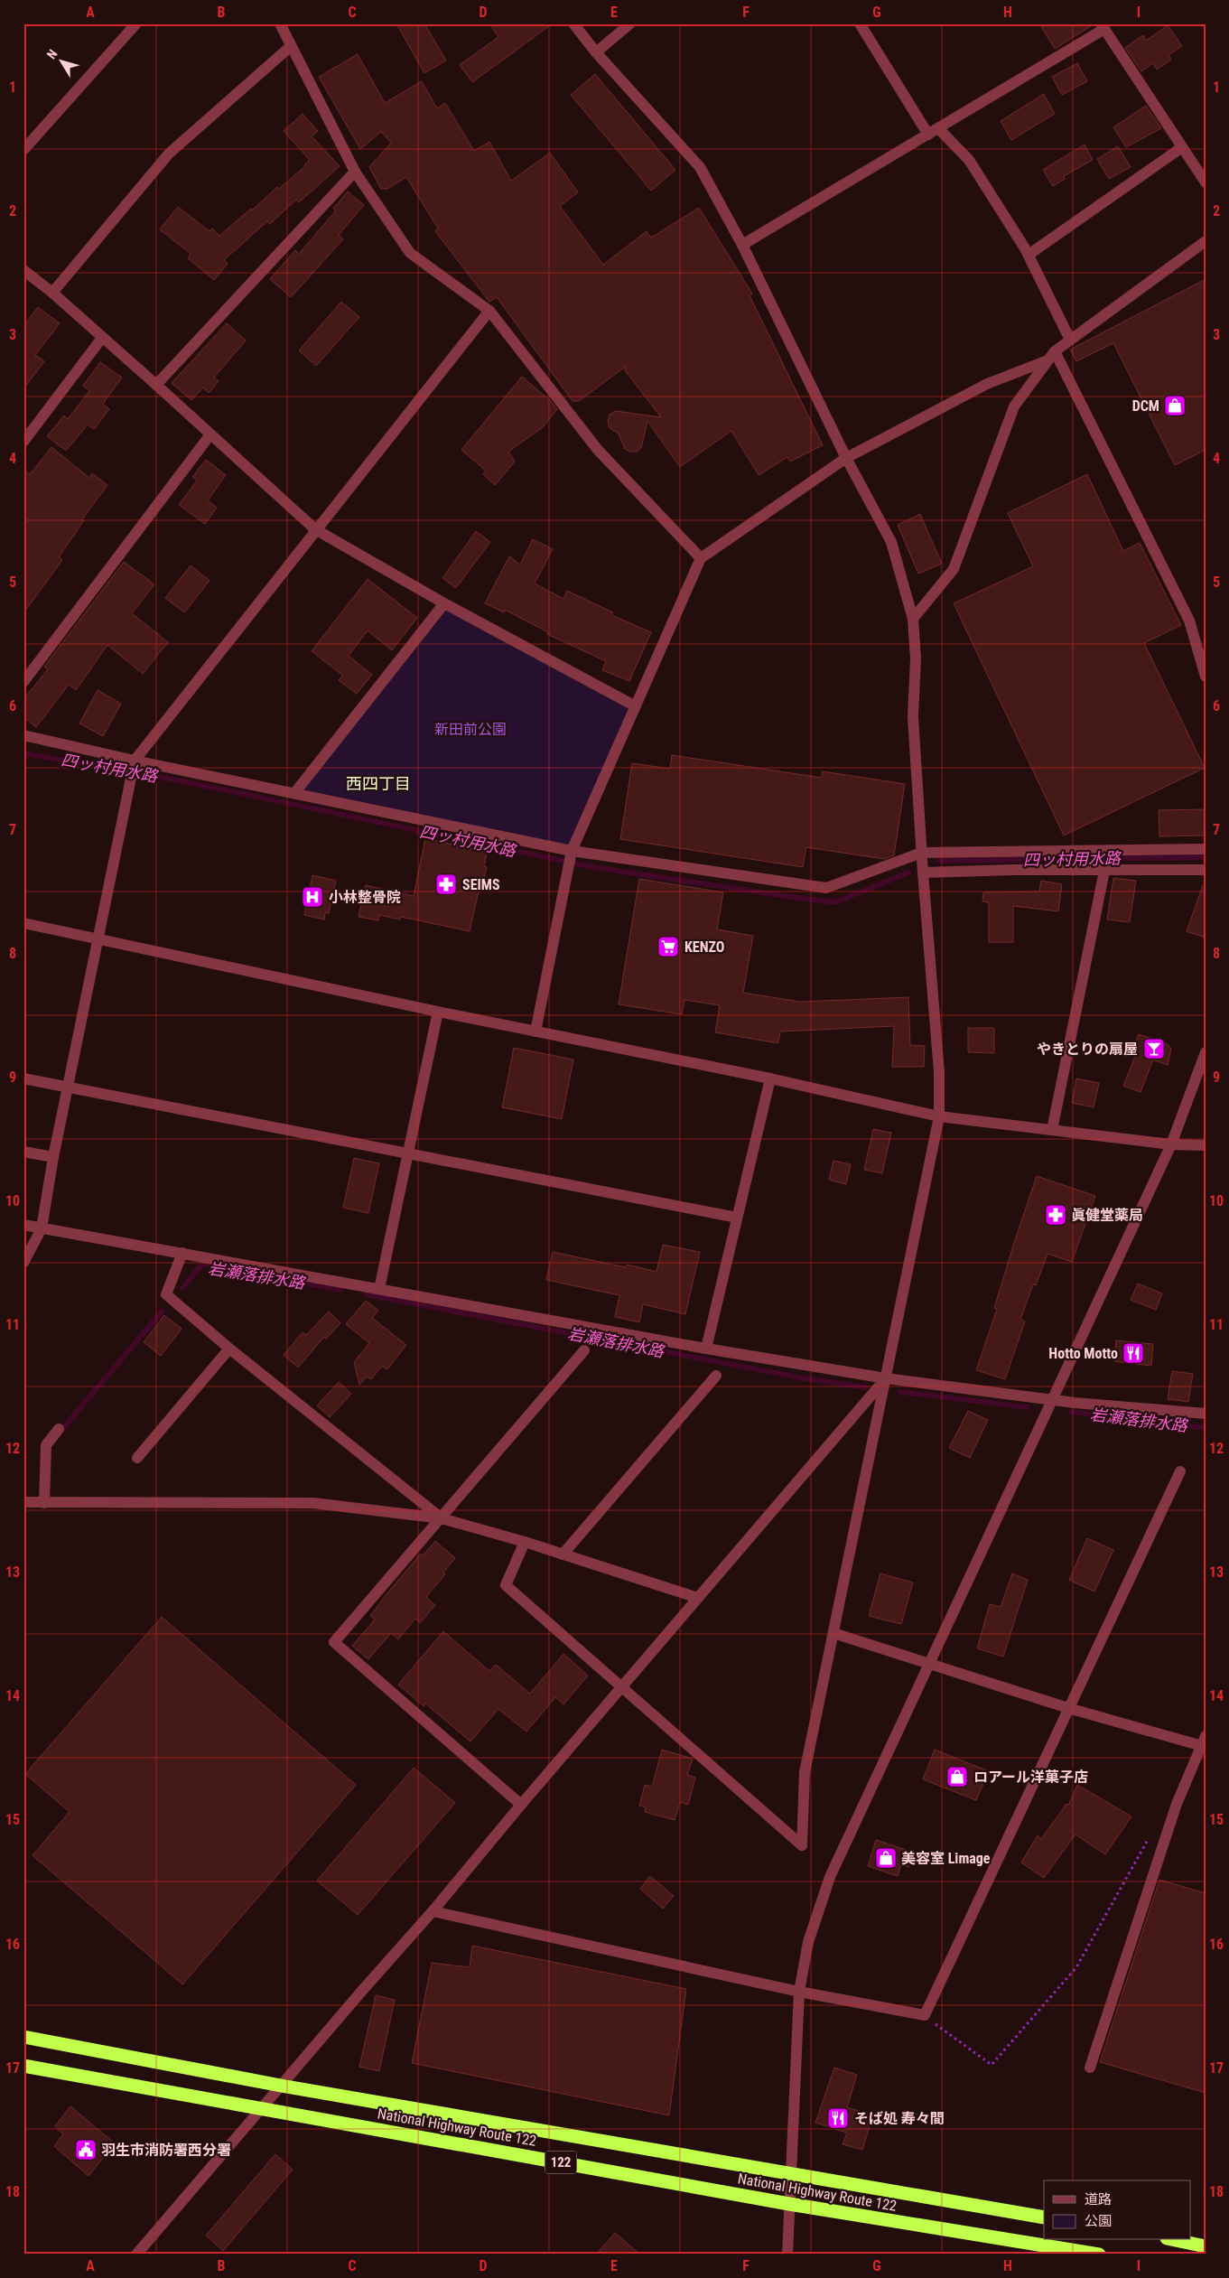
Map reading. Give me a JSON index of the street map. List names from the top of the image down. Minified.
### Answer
{"streets":{"highway":["National Highway Route 122","122"]},"districts":["西四丁目"],"water":["四ッ村用水路","岩瀬落排水路"],"parks":["新田前公園"],"places":{"shop":["DCM","ロアール洋菓子店","美容室 Limage"],"pharmacy":["SEIMS","眞健堂薬局"],"hospital":["小林整骨院"],"supermarket":["KENZO"],"bar":["やきとりの扇屋"],"restaurant":["Hotto Motto","そば処 寿々間"],"public building":["羽生市消防署西分署"]},"legend":["道路","公園"],"north":"top left","grid":{"columns":["A","B","C","D","E","F","G","H","I"],"rows":["1","2","3","4","5","6","7","8","9","10","11","12","13","14","15","16","17","18"]}}
